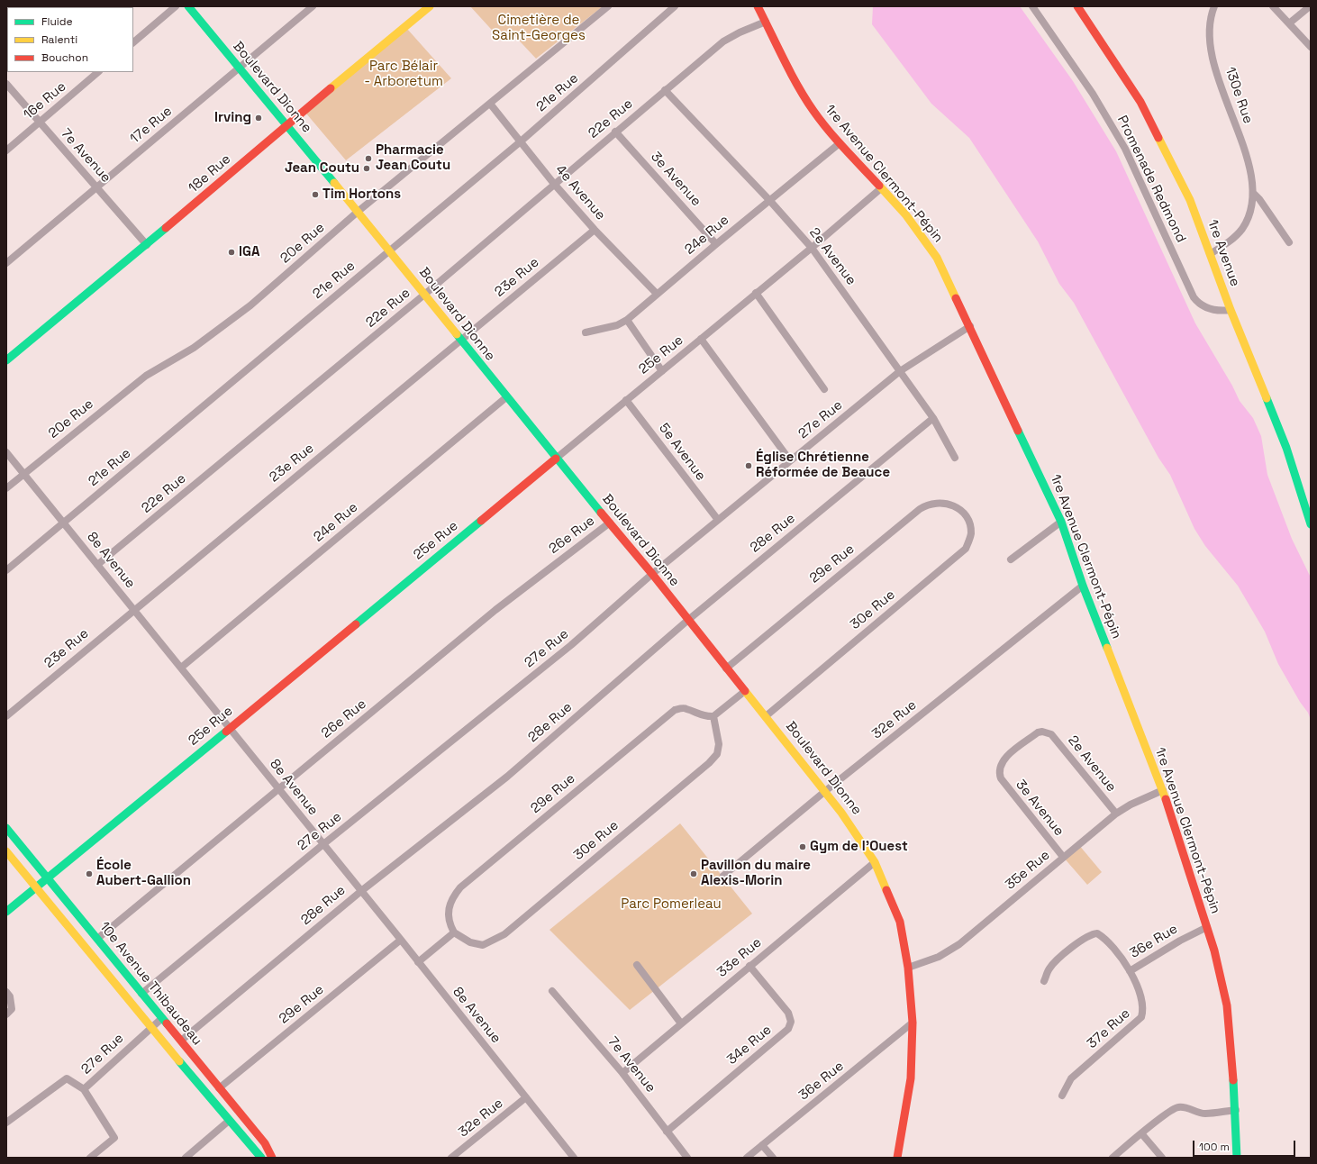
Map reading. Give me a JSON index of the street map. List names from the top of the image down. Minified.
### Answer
{"streets":{"street":["Boulevard Dionne","21e Rue","130e Rue","16e Rue","22e Rue","17e Rue","7e Avenue","18e Rue","1re Avenue Clermont-Pépin","3e Avenue","Promenade Redmond","4e Avenue","24e Rue","20e Rue","1re Avenue","2e Avenue","23e Rue","25e Rue","27e Rue","5e Avenue","28e Rue","26e Rue","8e Avenue","29e Rue","30e Rue","32e Rue","35e Rue","36e Rue","33e Rue","10e Avenue Thibaudeau","37e Rue","34e Rue"]},"crossings":[["Boulevard Dionne","21e Rue"],["Boulevard Dionne","22e Rue"],["Boulevard Dionne","17e Rue"],["Boulevard Dionne","18e Rue"],["Boulevard Dionne","24e Rue"],["Boulevard Dionne","20e Rue"],["Boulevard Dionne","23e Rue"],["Boulevard Dionne","25e Rue"],["Boulevard Dionne","27e Rue"],["Boulevard Dionne","28e Rue"],["Boulevard Dionne","26e Rue"],["Boulevard Dionne","29e Rue"],["Boulevard Dionne","30e Rue"],["Boulevard Dionne","32e Rue"],["Boulevard Dionne","35e Rue"],["Boulevard Dionne","36e Rue"],["Boulevard Dionne","33e Rue"],["21e Rue","4e Avenue"],["21e Rue","8e Avenue"],["130e Rue","1re Avenue"],["16e Rue","7e Avenue"],["22e Rue","1re Avenue Clermont-Pépin"],["22e Rue","3e Avenue"],["22e Rue","4e Avenue"],["22e Rue","2e Avenue"],["22e Rue","8e Avenue"],["17e Rue","7e Avenue"],["7e Avenue","18e Rue"],["7e Avenue","33e Rue"],["7e Avenue","34e Rue"],["1re Avenue Clermont-Pépin","24e Rue"],["1re Avenue Clermont-Pépin","25e Rue"],["1re Avenue Clermont-Pépin","27e Rue"],["1re Avenue Clermont-Pépin","32e Rue"],["1re Avenue Clermont-Pépin","35e Rue"],["1re Avenue Clermont-Pépin","36e Rue"],["3e Avenue","24e Rue"],["3e Avenue","2e Avenue"],["3e Avenue","35e Rue"],["Promenade Redmond","1re Avenue"],["4e Avenue","24e Rue"],["4e Avenue","20e Rue"],["4e Avenue","23e Rue"],["24e Rue","2e Avenue"],["24e Rue","8e Avenue"],["20e Rue","8e Avenue"],["2e Avenue","25e Rue"],["2e Avenue","27e Rue"],["2e Avenue","28e Rue"],["2e Avenue","35e Rue"],["23e Rue","8e Avenue"],["25e Rue","5e Avenue"],["25e Rue","8e Avenue"],["25e Rue","10e Avenue Thibaudeau"],["27e Rue","5e Avenue"],["27e Rue","8e Avenue"],["27e Rue","10e Avenue Thibaudeau"],["28e Rue","8e Avenue"],["28e Rue","10e Avenue Thibaudeau"],["26e Rue","8e Avenue"],["26e Rue","10e Avenue Thibaudeau"],["8e Avenue","29e Rue"],["8e Avenue","32e Rue"],["29e Rue","30e Rue"],["29e Rue","10e Avenue Thibaudeau"],["36e Rue","37e Rue"],["33e Rue","34e Rue"]],"parks":["Cimetière de Saint-Georges","Parc Bélair - Arboretum","Parc Pomerleau"],"places":["Irving","Pharmacie Jean Coutu","Jean Coutu","Tim Hortons","IGA","Église Chrétienne Réformée de Beauce","Gym de l'Ouest","École Aubert-Gallion","Pavillon du maire Alexis-Morin"],"legend":["Fluide","Ralenti","Bouchon"],"scale_bar":"100 m"}
